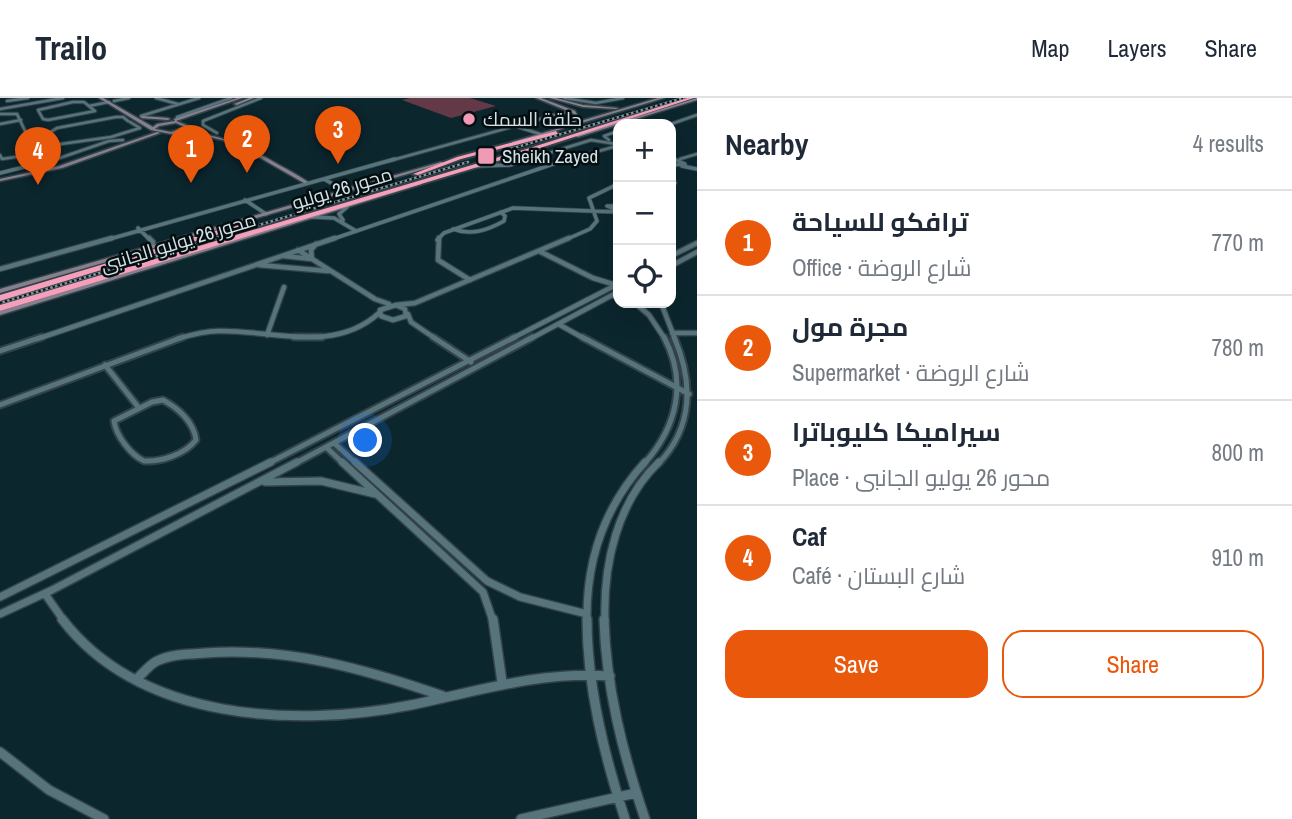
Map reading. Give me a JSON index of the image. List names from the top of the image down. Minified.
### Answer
{"streets":{"highway":["محور 26 يوليو"],"main road":["محور 26 يوليو الجانبى"]},"crossings":[["محور 26 يوليو","محور 26 يوليو الجانبى"]],"places":{"other":["حلقة السمك"],"transit":["Sheikh Zayed"]},"page":{"header":"Trailo","nav":["Map","Layers","Share"],"heading":["Nearby","4 results"],"pins":["3","2","1","4"],"map_buttons":["+","−"],"list":[{"mark":"1","name":"ترافكو للسياحة","note":"Office · شارع الروضة","value":"770 m"},{"mark":"2","name":"مجرة مول","note":"Supermarket · شارع الروضة","value":"780 m"},{"mark":"3","name":"سيراميكا كليوباترا","note":"Place · محور 26 يوليو الجانبى","value":"800 m"},{"mark":"4","name":"Caf","note":"Café · شارع البستان","value":"910 m"}],"buttons":["Save","Share"]}}
